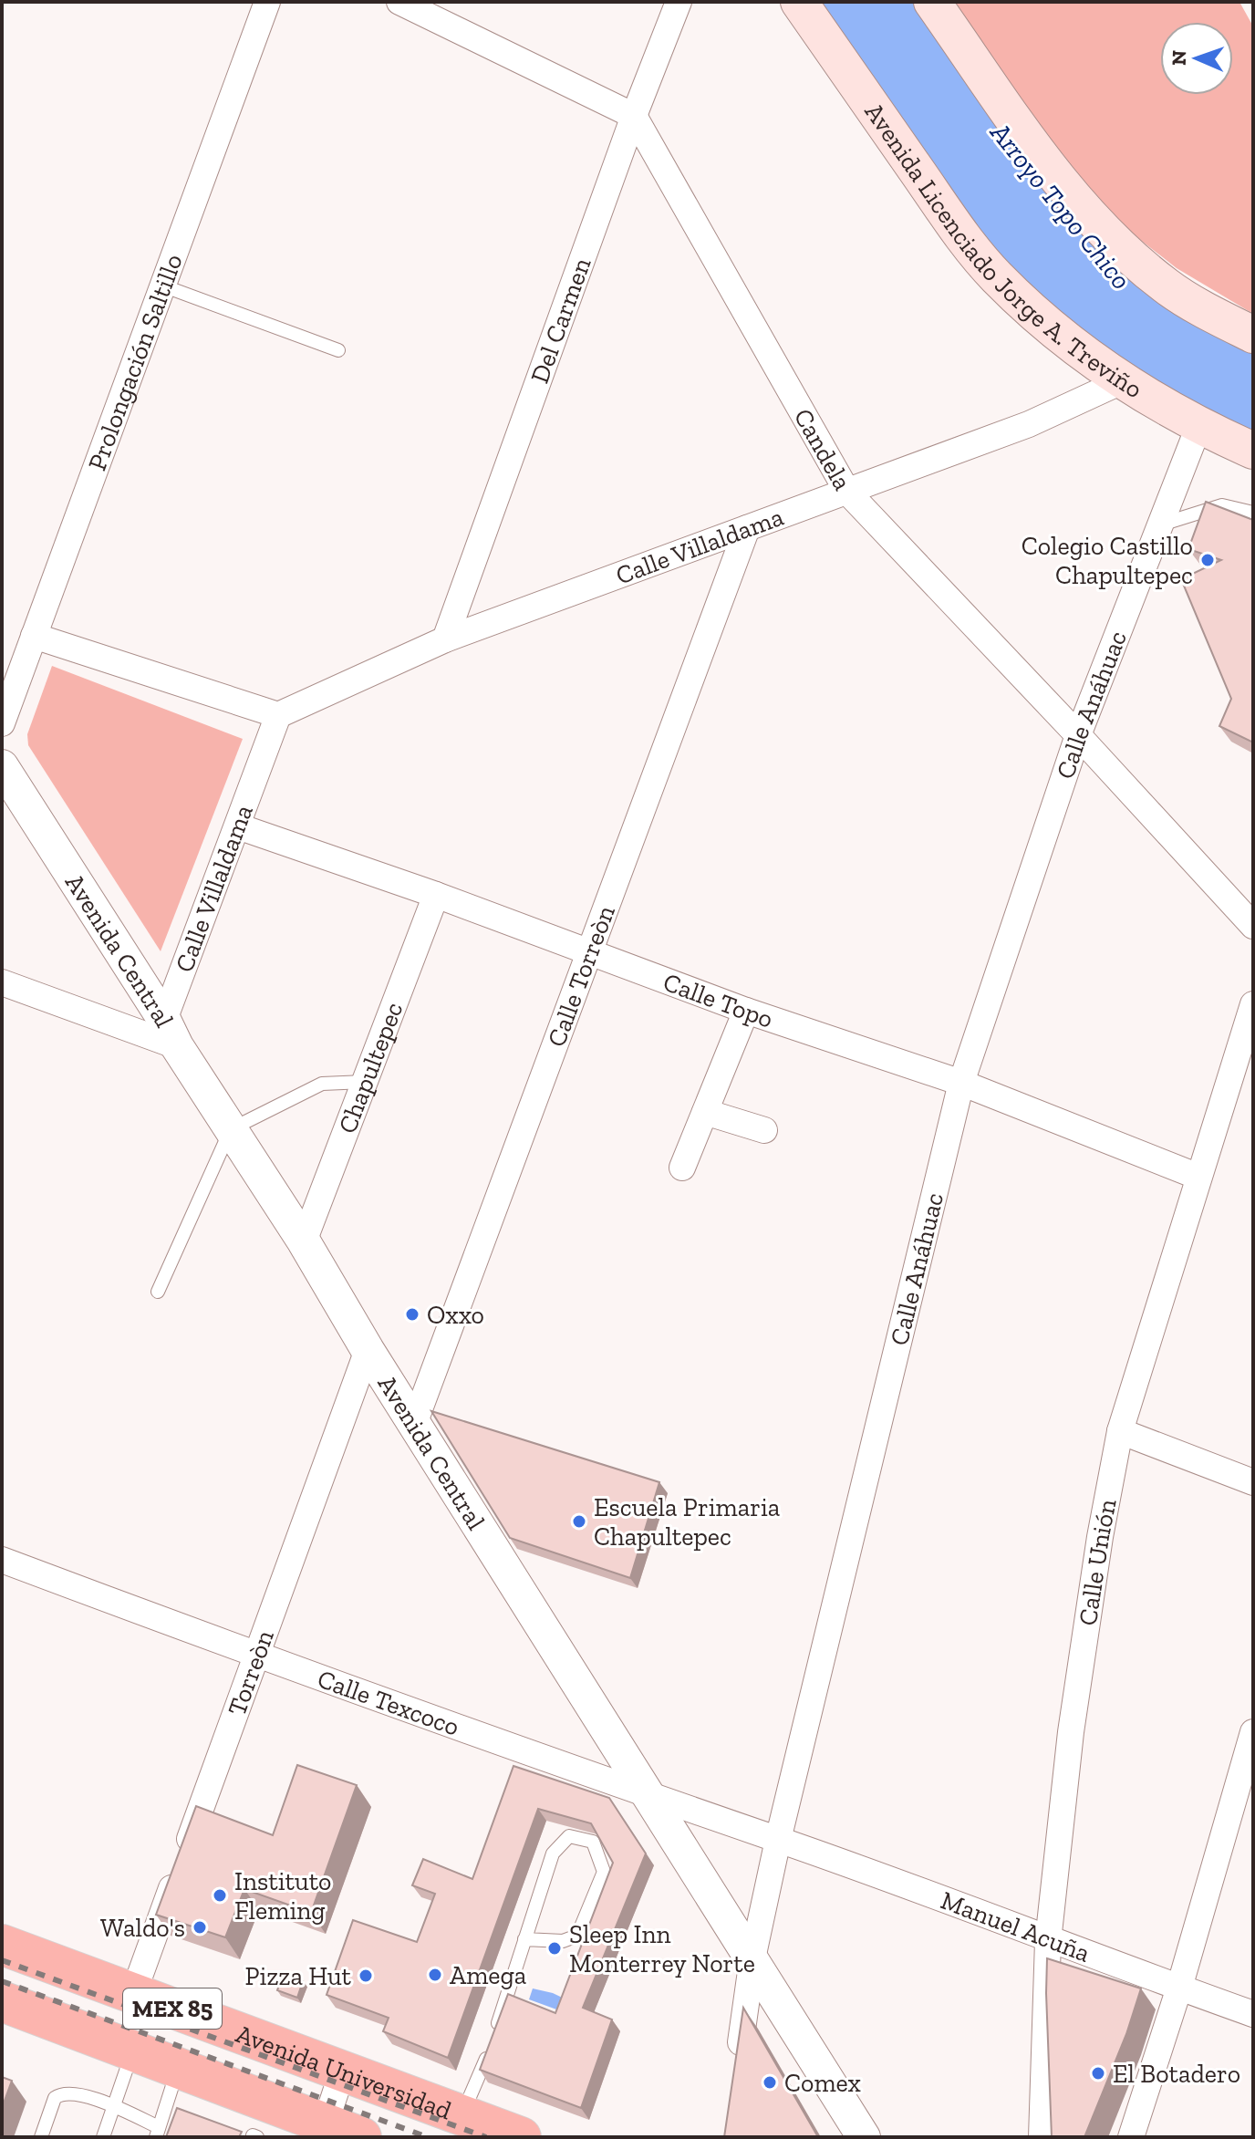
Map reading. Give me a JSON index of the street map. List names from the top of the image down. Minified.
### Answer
{"streets":{"highway":["MEX 85","Avenida Universidad"],"main road":["Avenida Licenciado Jorge A. Treviño"],"street":["Del Carmen","Prolongación Saltillo","Candela","Calle Villaldama","Calle Anáhuac","Avenida Central","Calle Torreòn","Calle Topo","Chapultepec","Calle Unión","Torreòn","Calle Texcoco","Manuel Acuña"]},"crossings":[["Avenida Licenciado Jorge A. Treviño","Calle Villaldama"],["Avenida Licenciado Jorge A. Treviño","Calle Anáhuac"],["Del Carmen","Candela"],["Del Carmen","Calle Villaldama"],["Candela","Calle Villaldama"],["Candela","Calle Anáhuac"],["Calle Villaldama","Avenida Central"],["Calle Villaldama","Calle Torreòn"],["Calle Villaldama","Calle Topo"],["Calle Anáhuac","Avenida Central"],["Calle Anáhuac","Calle Topo"],["Calle Anáhuac","Calle Texcoco"],["Calle Anáhuac","Manuel Acuña"],["Avenida Central","Calle Torreòn"],["Avenida Central","Chapultepec"],["Avenida Central","Torreòn"],["Avenida Central","Calle Texcoco"],["Calle Torreòn","Calle Topo"],["Calle Topo","Chapultepec"],["Calle Topo","Calle Unión"],["Calle Unión","Manuel Acuña"],["Torreòn","Calle Texcoco"],["Torreòn","Avenida Universidad"],["Calle Texcoco","Manuel Acuña"]],"water":["Arroyo Topo Chico"],"places":["Colegio Castillo Chapultepec","Oxxo","Escuela Primaria Chapultepec","Instituto Fleming","Waldo's","Sleep Inn Monterrey Norte","Amega","Pizza Hut","El Botadero","Comex"],"north":"left"}
